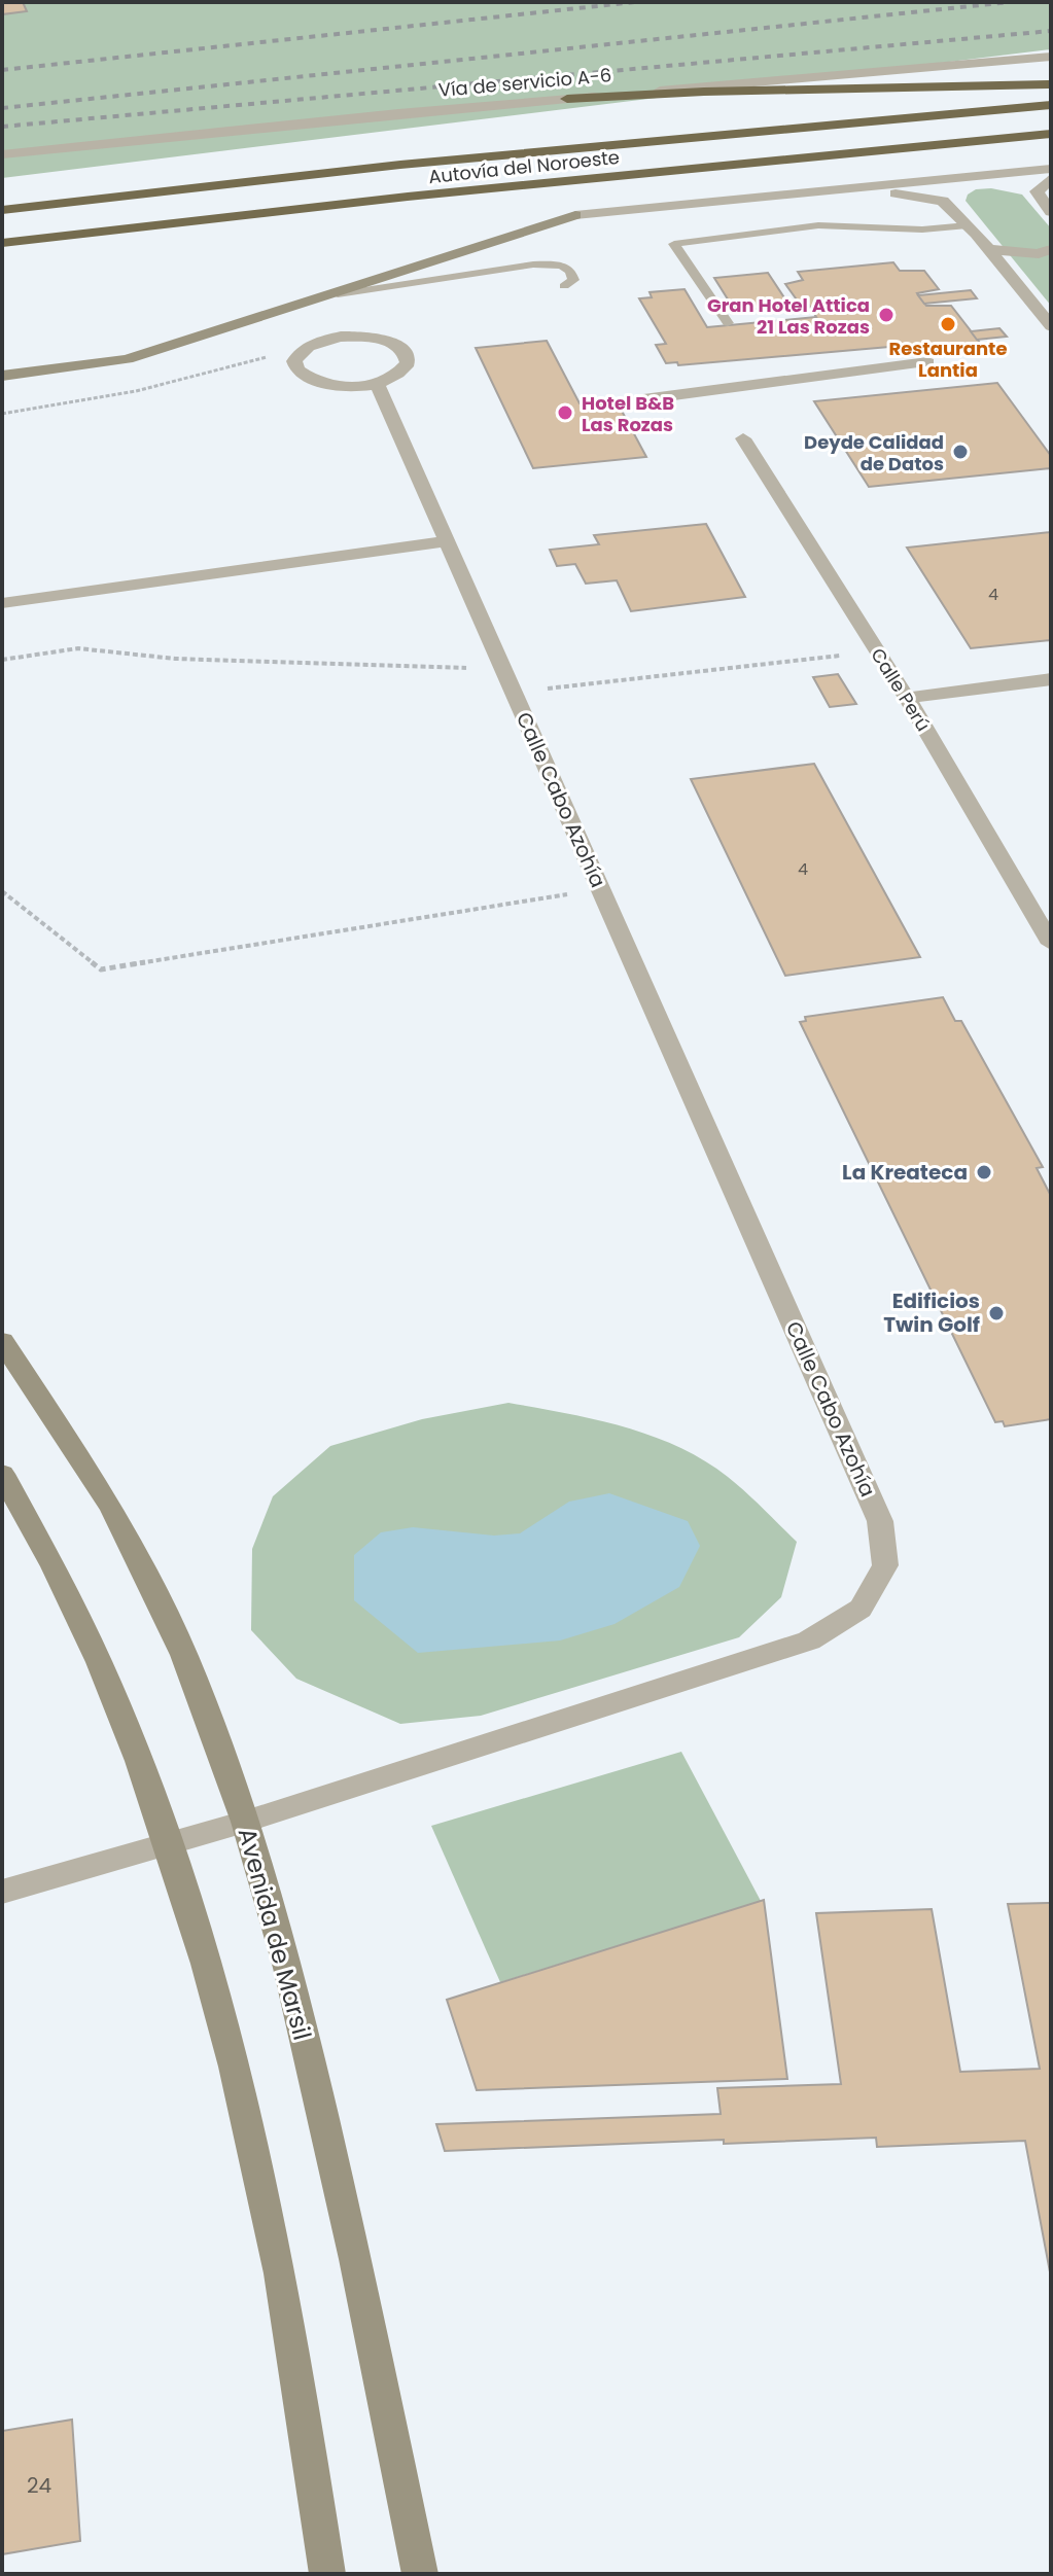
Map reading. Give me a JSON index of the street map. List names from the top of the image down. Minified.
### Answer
{"streets":{"highway":["Autovía del Noroeste"],"street":["Vía de servicio A-6","Calle Perú","Calle Cabo Azohía","Avenida de Marsil"]},"crossings":[["Calle Cabo Azohía","Avenida de Marsil"]],"places":["Gran Hotel Attica 21 Las Rozas","Restaurante Lantia","Hotel B&B Las Rozas","Deyde Calidad de Datos","La Kreateca","Edificios Twin Golf"],"house_numbers":["4","4","24"]}
